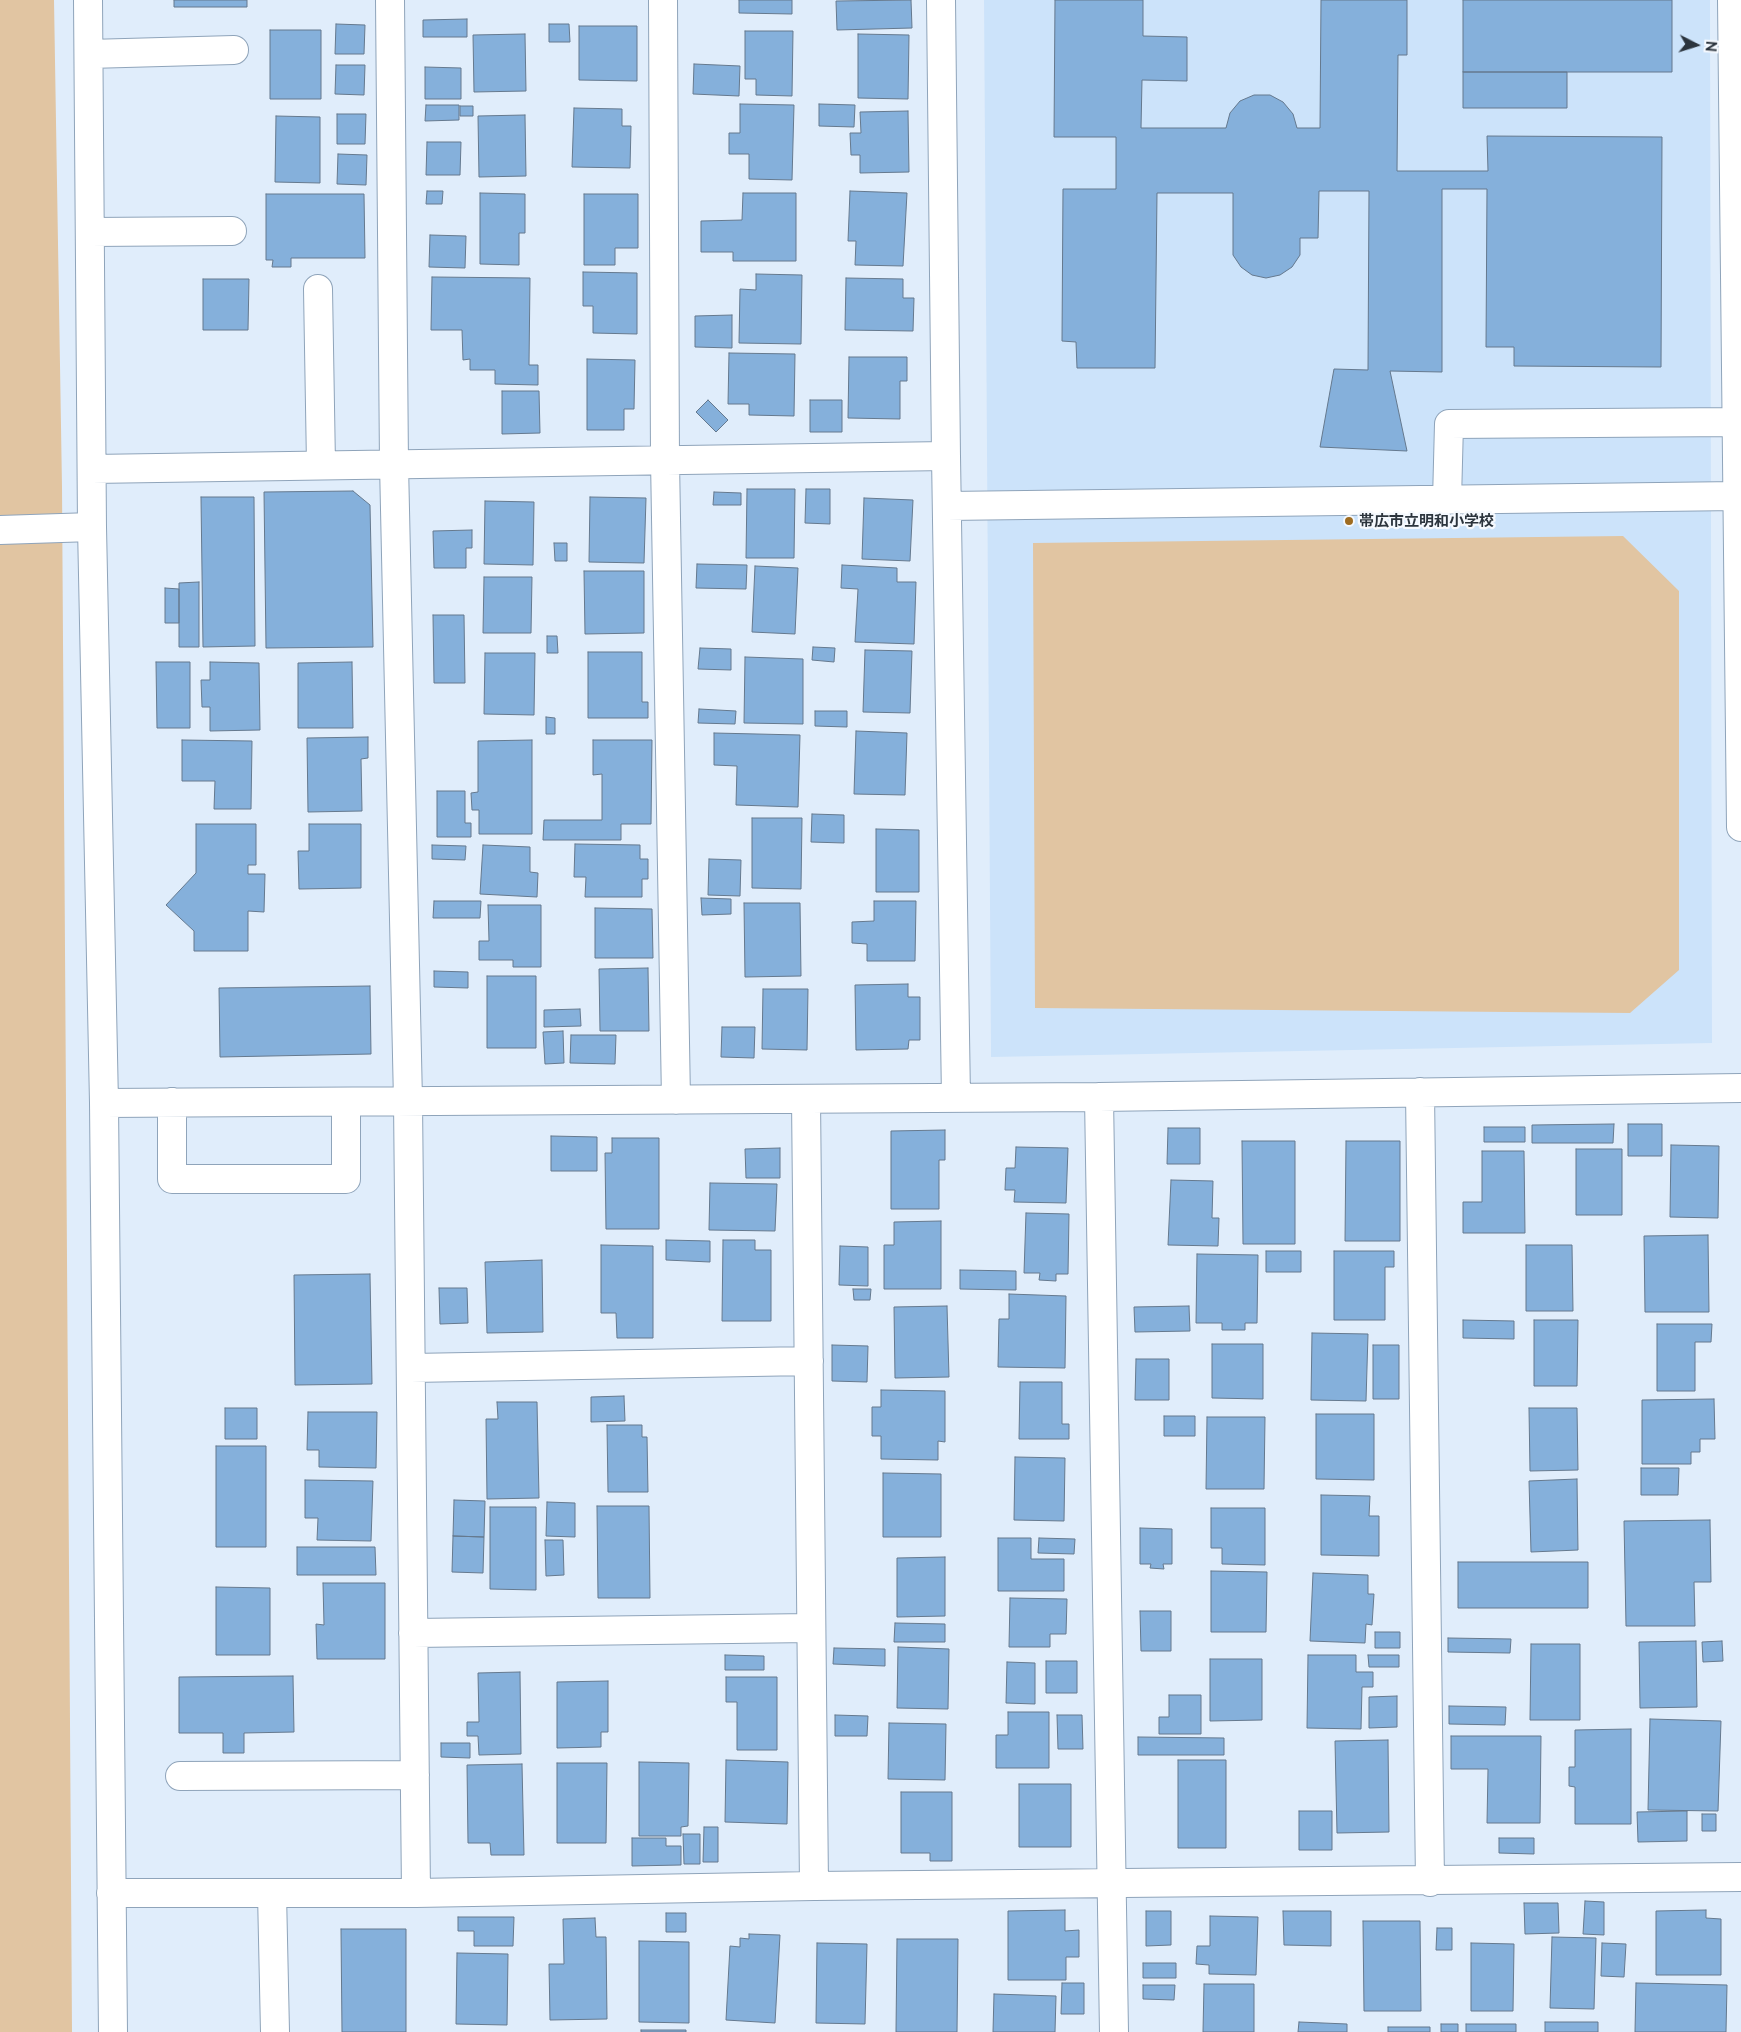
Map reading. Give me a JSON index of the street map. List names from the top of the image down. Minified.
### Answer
{"places":["帯広市立明和小学校"],"north":"right"}
